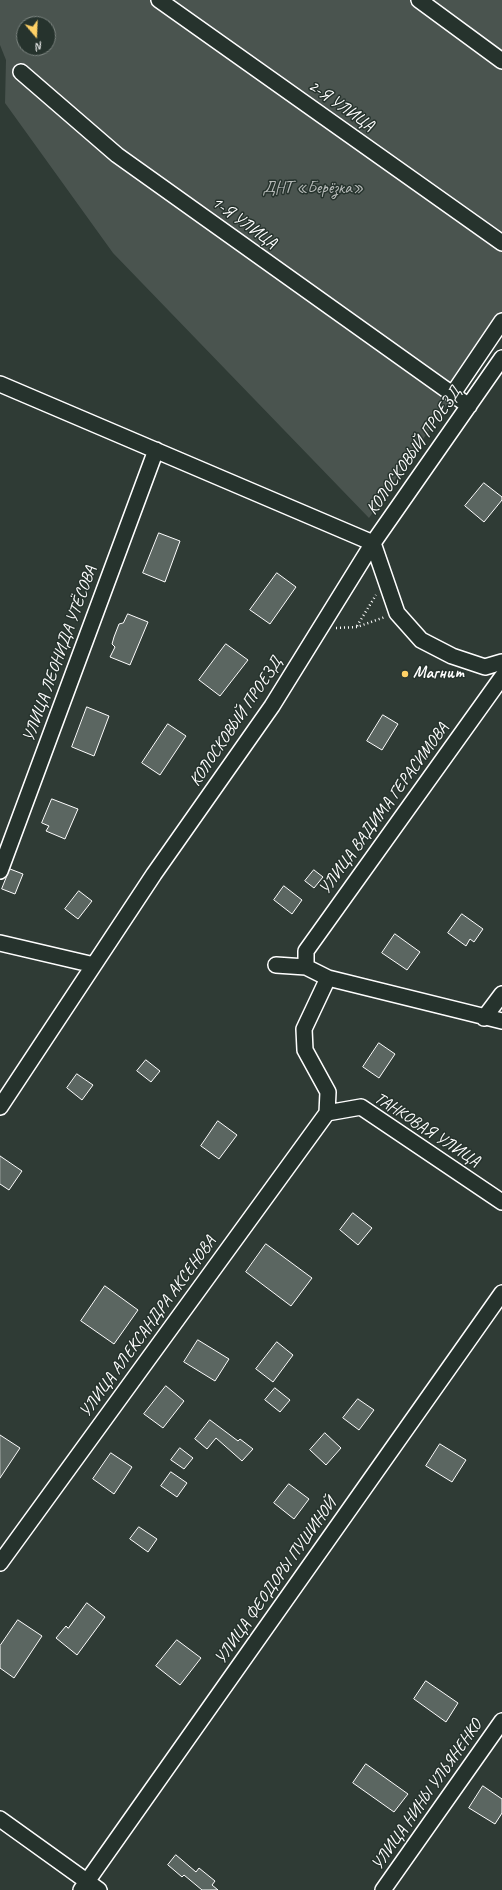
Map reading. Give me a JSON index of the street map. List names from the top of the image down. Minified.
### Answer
{"streets":{"street":["2-Я УЛИЦА","1-Я УЛИЦА","КОЛОСКОВЫЙ ПРОЕЗД","УЛИЦА ЛЕОНИДА УТЁСОВА","УЛИЦА ВАДИМА ГЕРАСИМОВА","ТАНКОВАЯ УЛИЦА","УЛИЦА АЛЕКСАНДРА АКСЕНОВА","УЛИЦА ФЕОДОРЫ ПУШИНОЙ","УЛИЦА НИНЫ УЛЬЯНЕНКО"]},"crossings":[["1-Я УЛИЦА","КОЛОСКОВЫЙ ПРОЕЗД"],["ТАНКОВАЯ УЛИЦА","УЛИЦА АЛЕКСАНДРА АКСЕНОВА"]],"parks":["ДНТ «Берёзка»"],"places":["Магнит"],"north":"bottom"}
